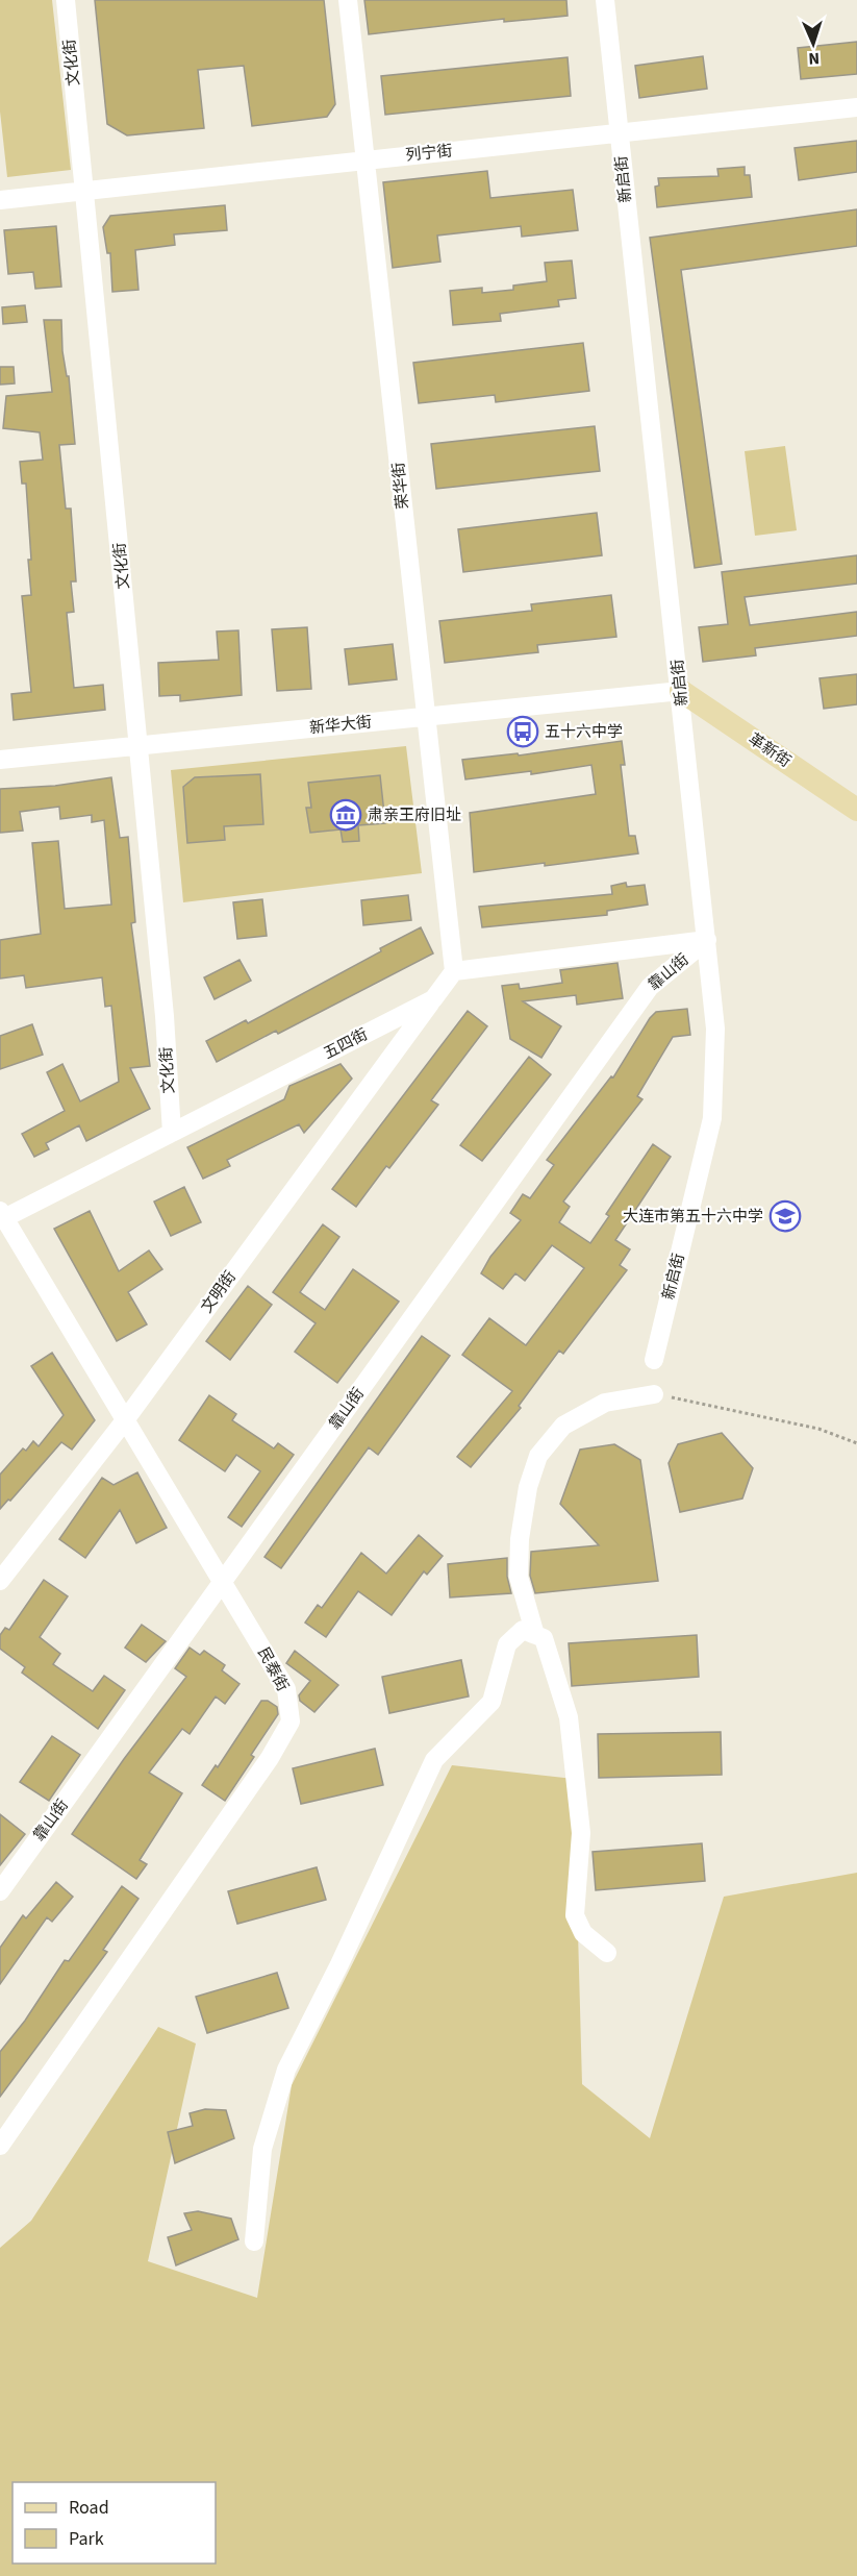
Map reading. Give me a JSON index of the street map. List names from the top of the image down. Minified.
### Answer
{"streets":{"main road":["革新街"],"street":["文化街","列宁街","新启街","荣华街","新华大街","靠山街","五四街","文明街","民泰街"]},"crossings":[["文化街","列宁街"],["文化街","新华大街"],["文化街","五四街"],["列宁街","新启街"],["列宁街","荣华街"],["新启街","新华大街"],["新启街","革新街"],["新启街","靠山街"],["荣华街","新华大街"],["荣华街","五四街"],["新华大街","革新街"],["靠山街","民泰街"],["五四街","文明街"],["五四街","民泰街"],["文明街","民泰街"]],"places":{"bus stop":["五十六中学"],"museum":["肃亲王府旧址"],"school or university":["大连市第五十六中学"]},"legend":["Road","Park"],"north":"bottom"}
